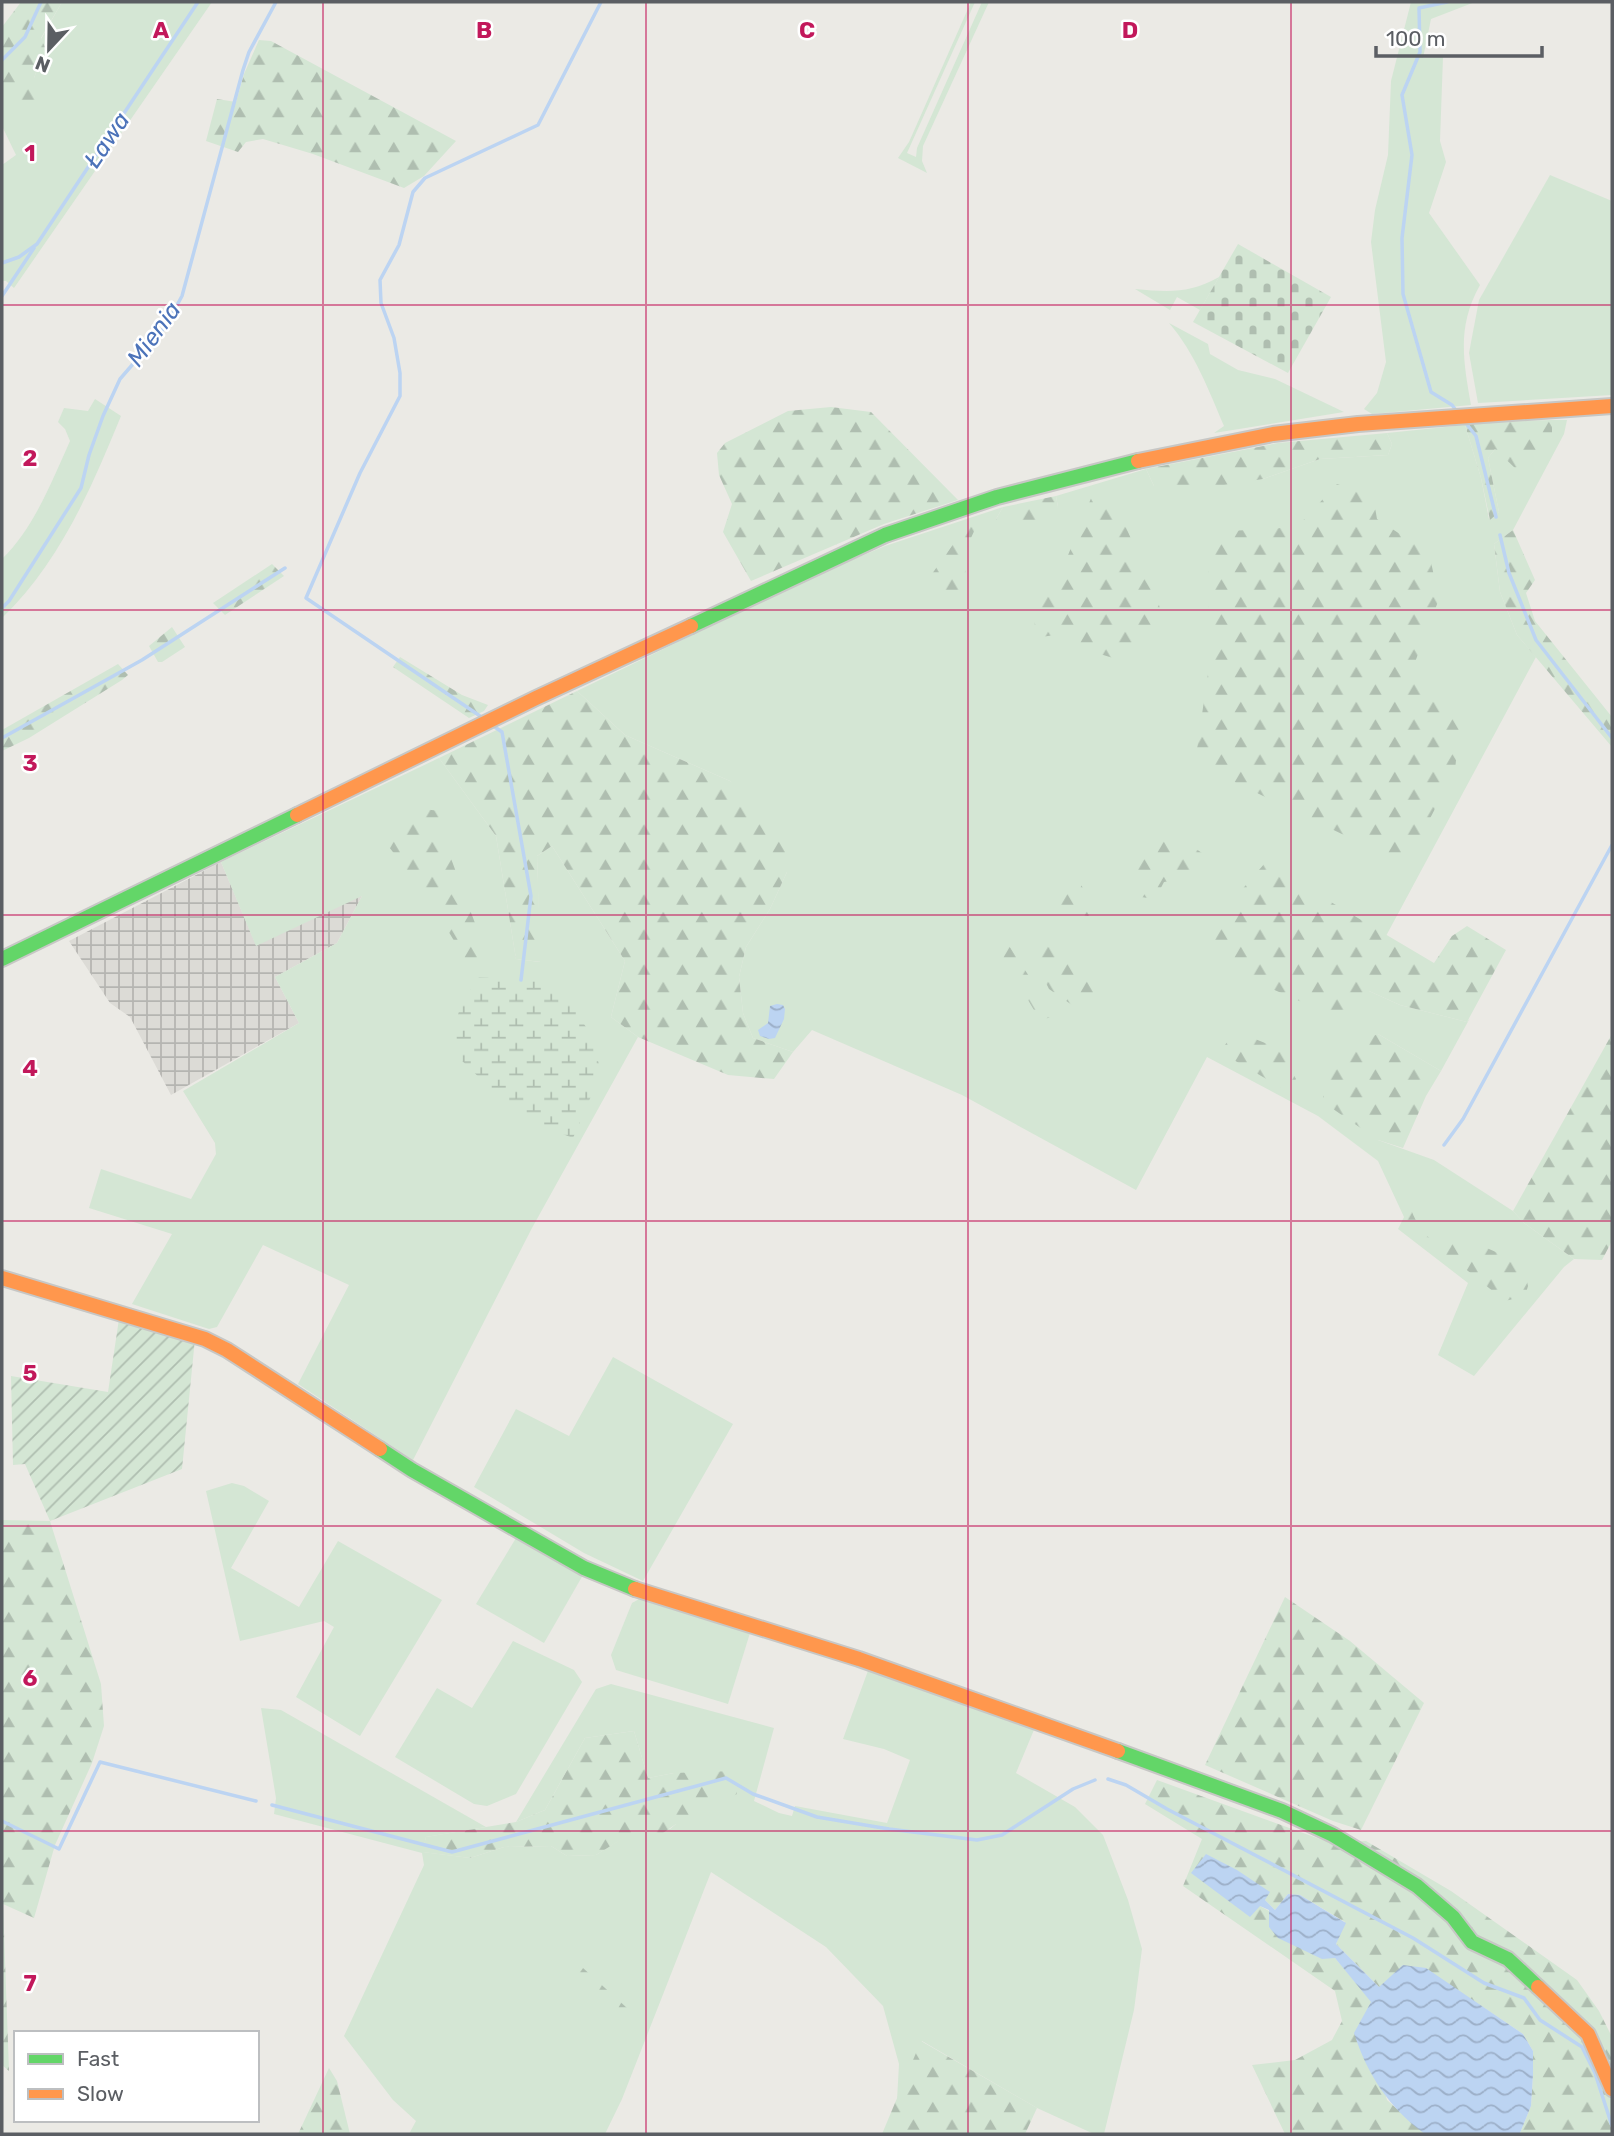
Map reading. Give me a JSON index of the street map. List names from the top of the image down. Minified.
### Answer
{"water":["Ława","Mienia"],"legend":["Fast","Slow"],"scale_bar":"100 m","north":"bottom","grid":{"columns":["A","B","C","D"],"rows":["1","2","3","4","5","6","7"]}}
